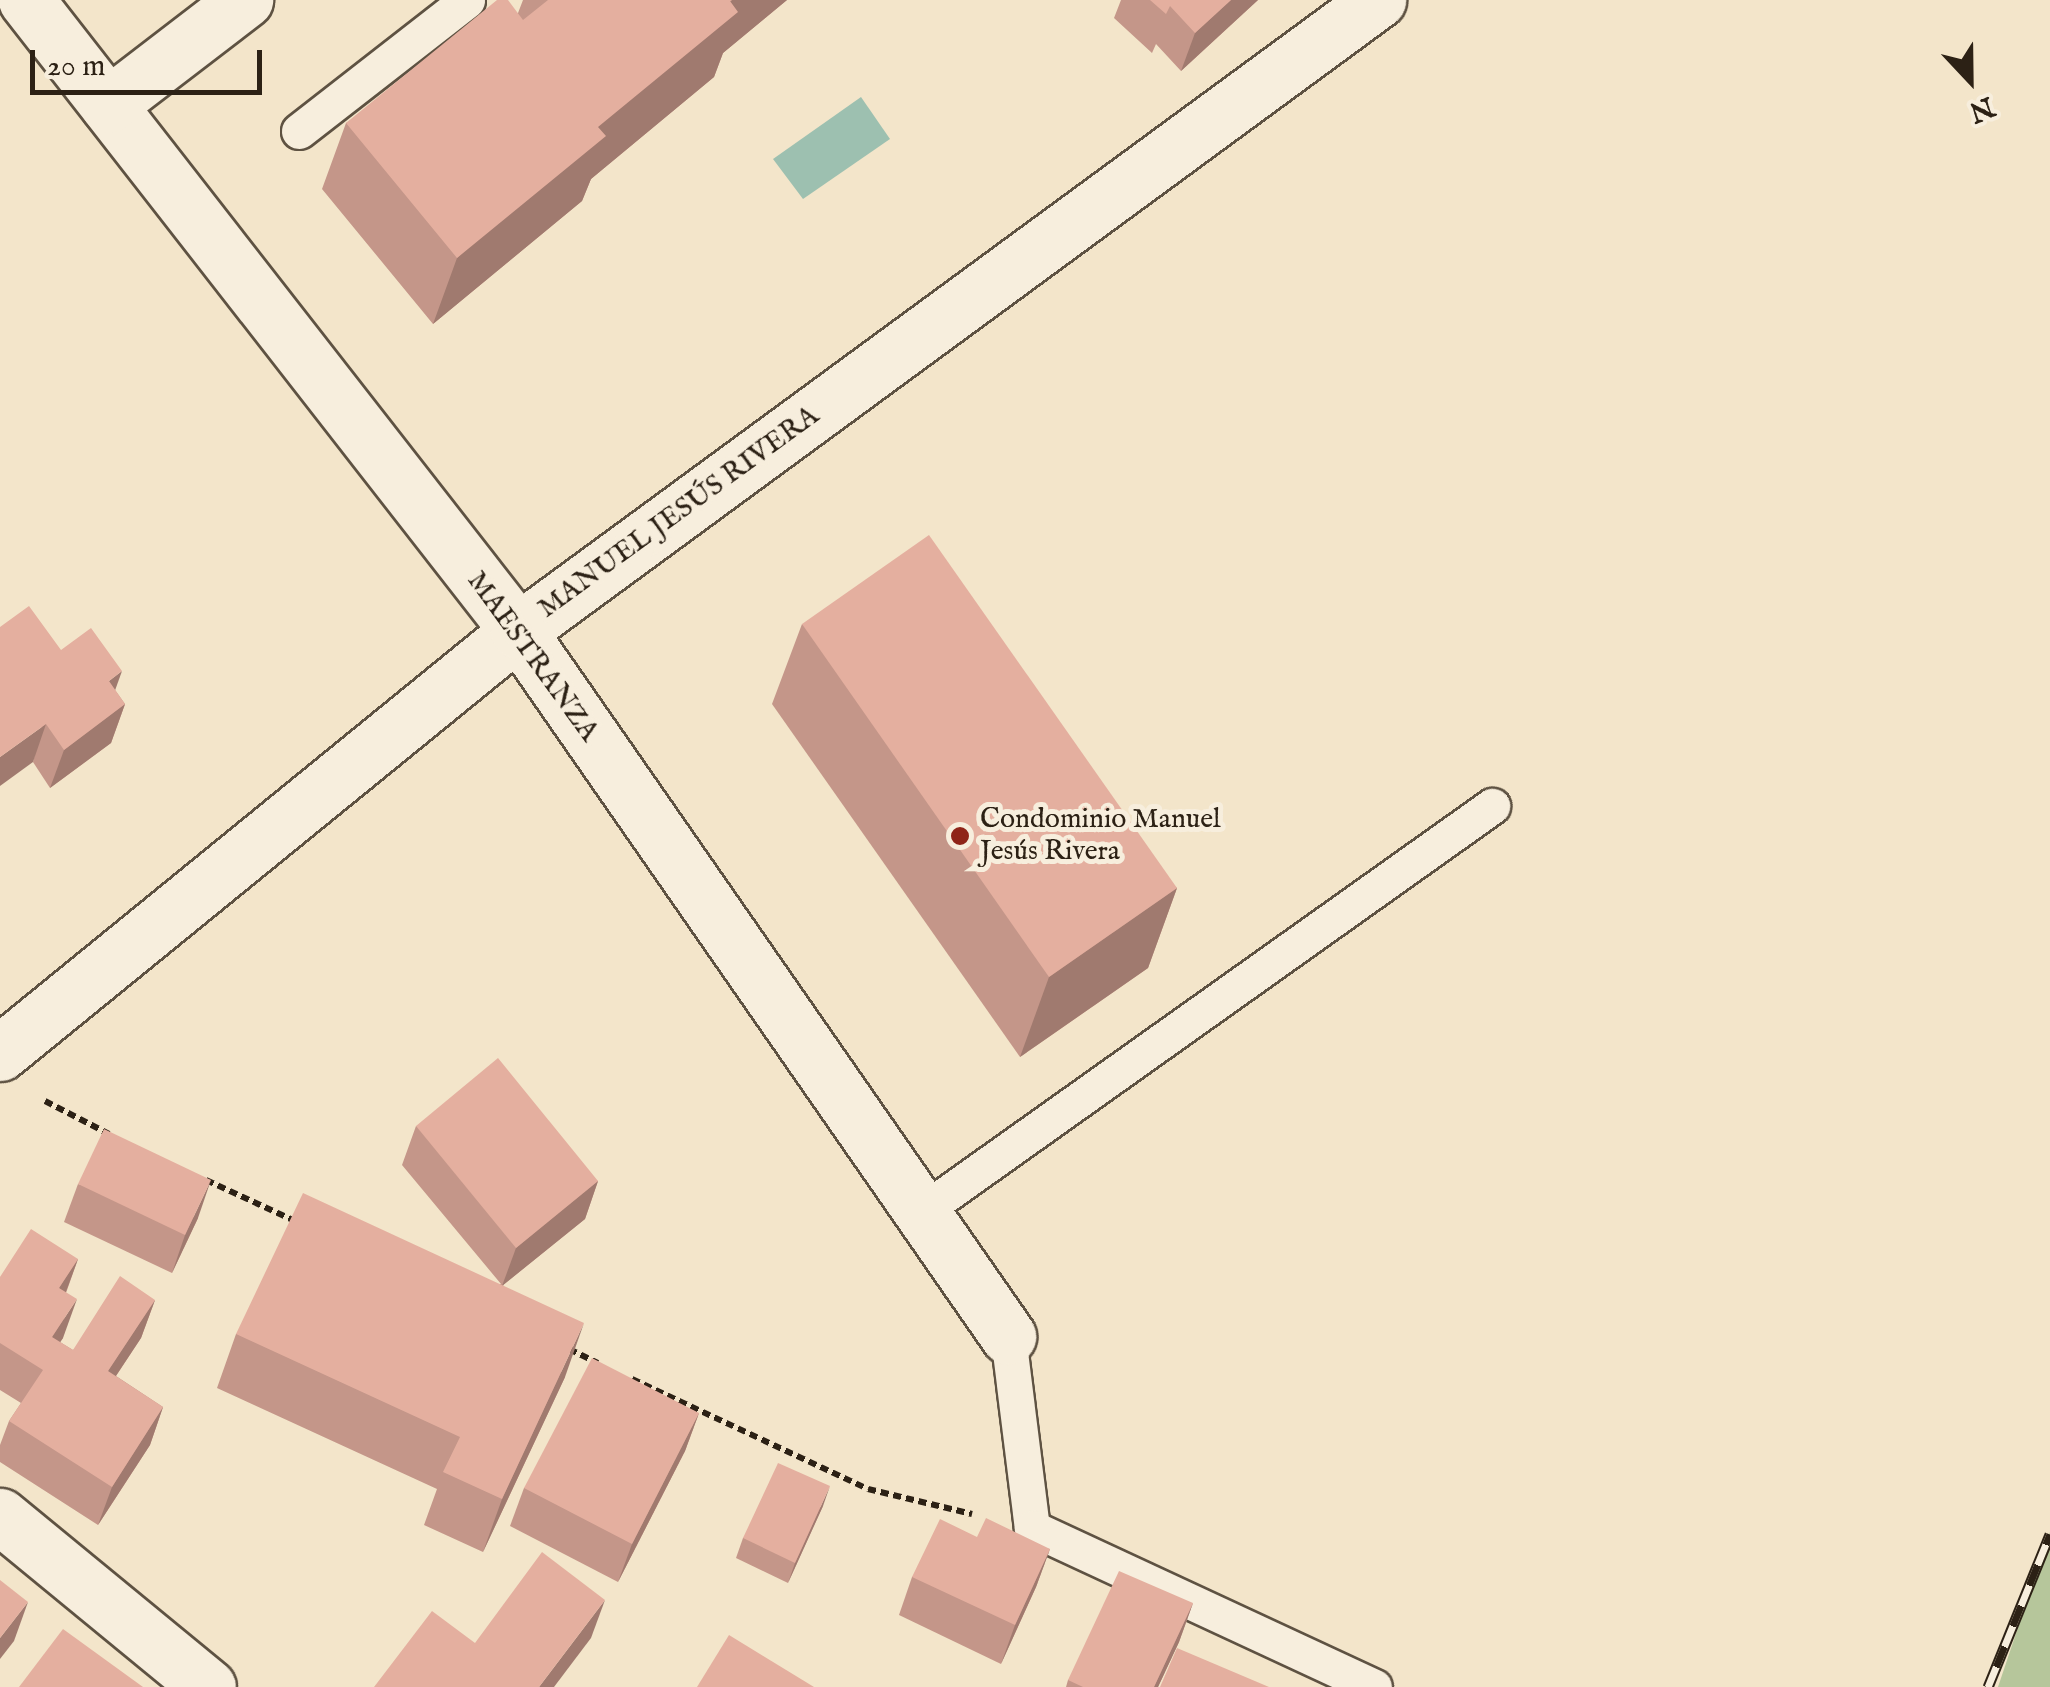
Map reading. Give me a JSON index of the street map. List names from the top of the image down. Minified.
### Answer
{"streets":{"street":["MANUEL JESÚS RIVERA","MAESTRANZA"]},"crossings":[["MANUEL JESÚS RIVERA","MAESTRANZA"]],"places":["Condominio Manuel Jesús Rivera"],"scale_bar":"20 m","north":"bottom"}
